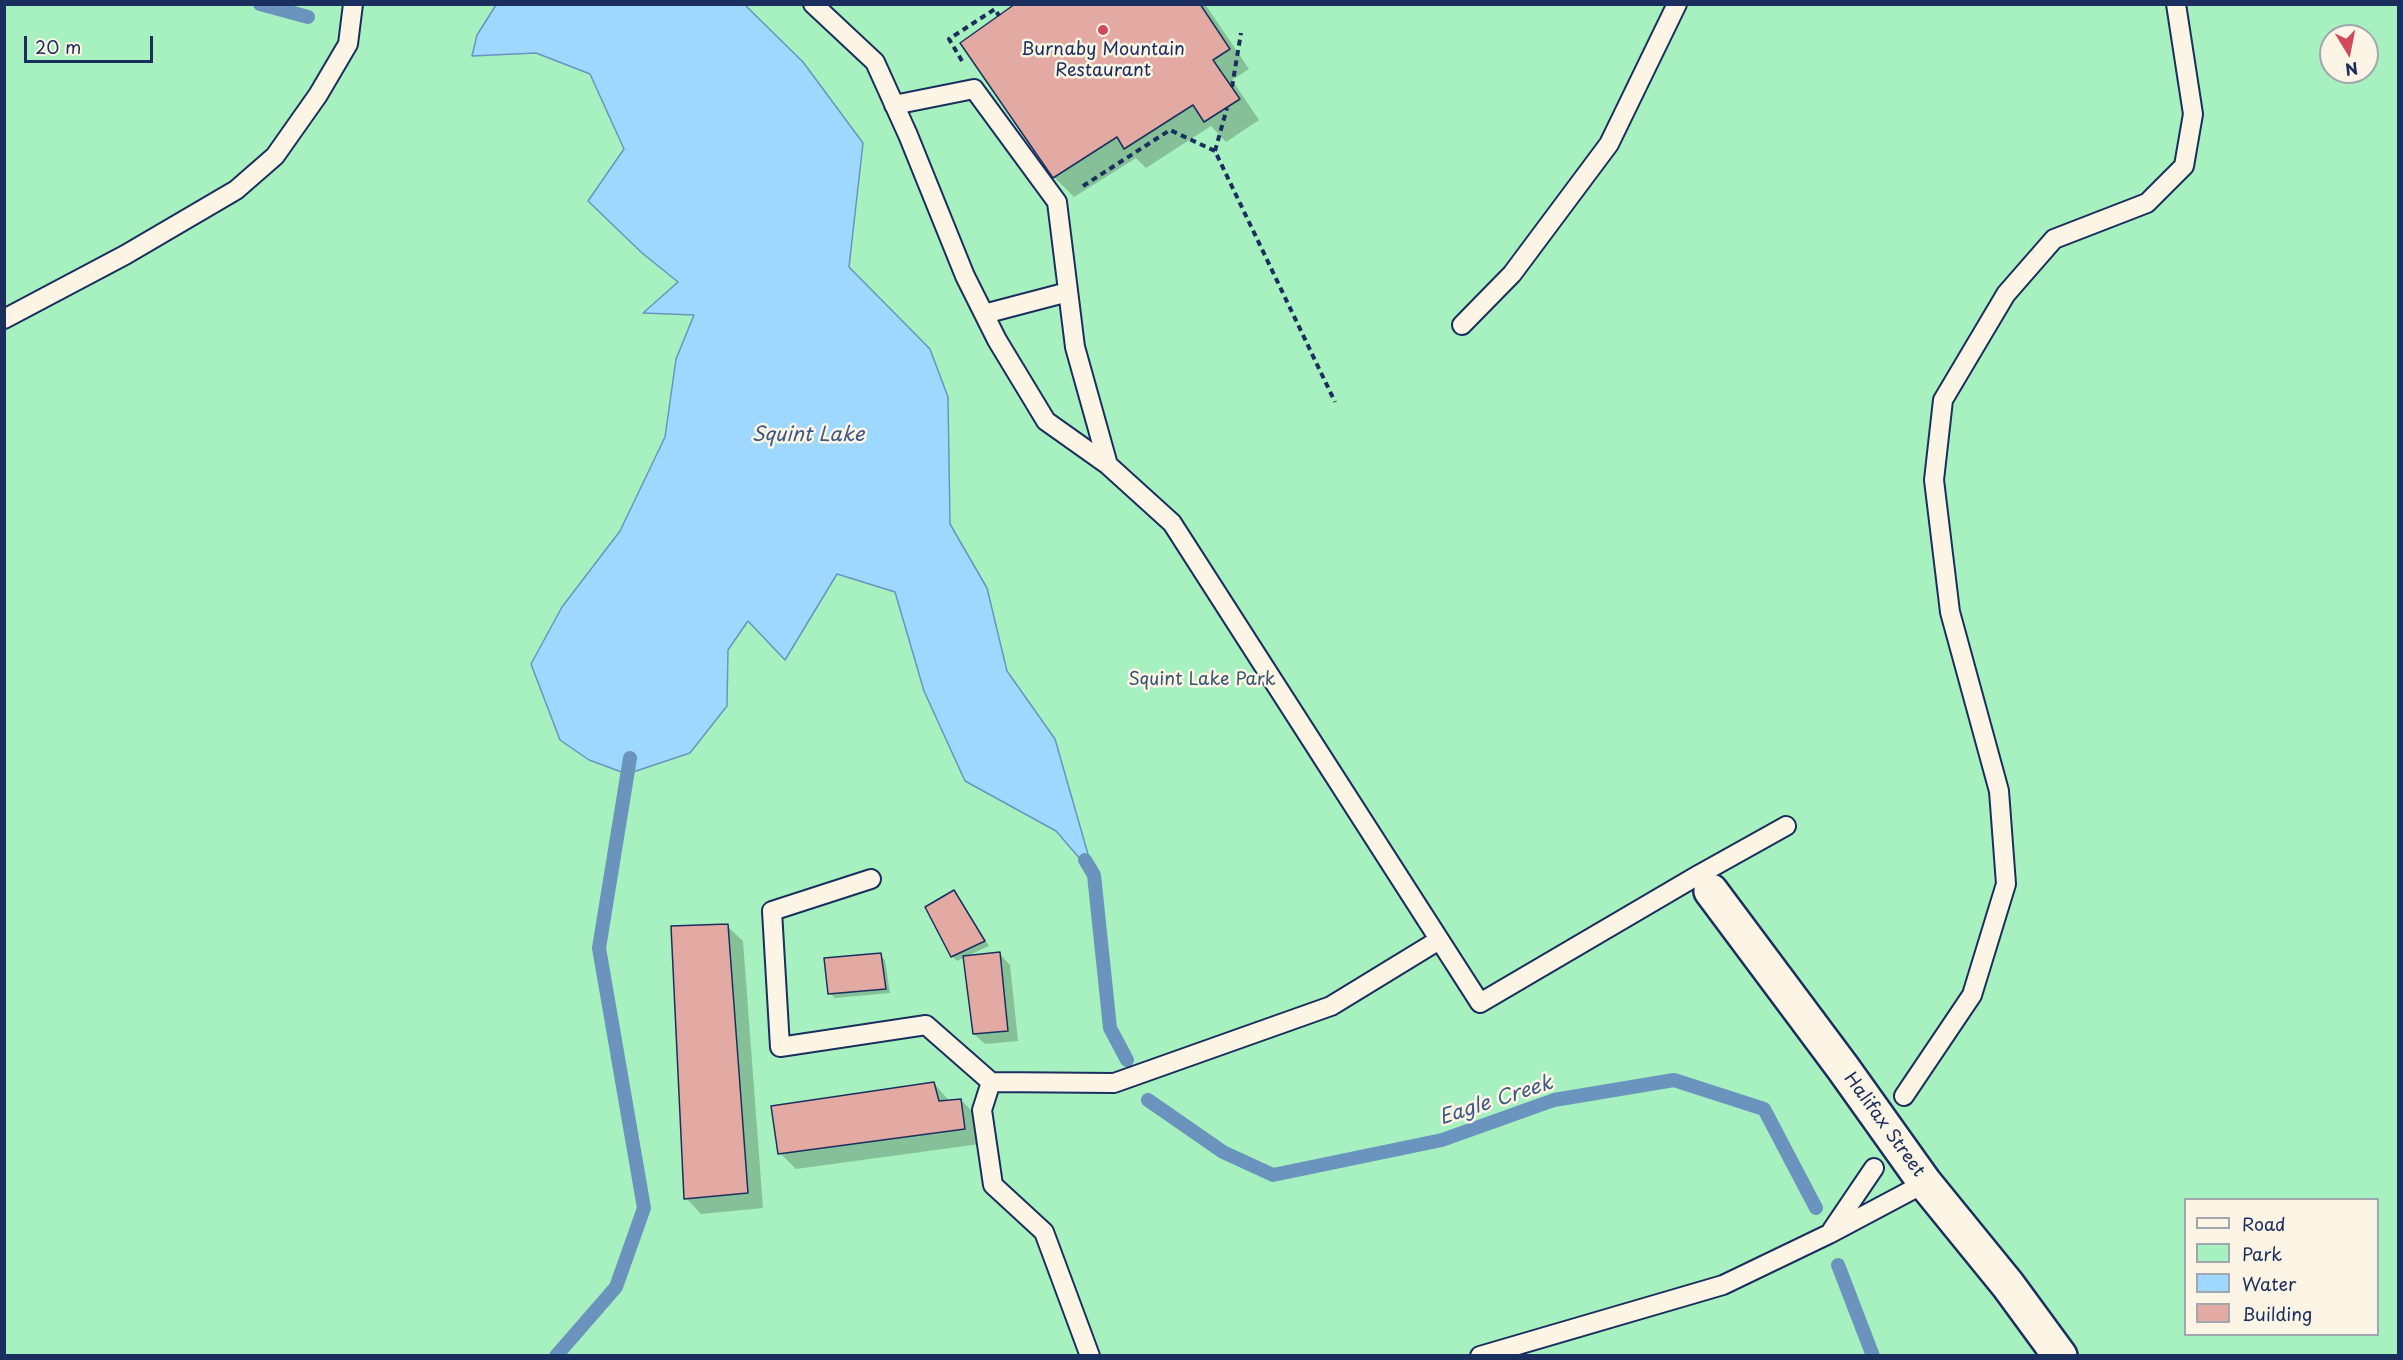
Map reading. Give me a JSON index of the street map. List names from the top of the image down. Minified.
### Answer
{"streets":{"street":["Halifax Street"]},"water":["Squint Lake","Eagle Creek"],"parks":["Squint Lake Park"],"places":["Burnaby Mountain Restaurant"],"legend":["Road","Park","Water","Building"],"scale_bar":"20 m","north":"bottom"}
